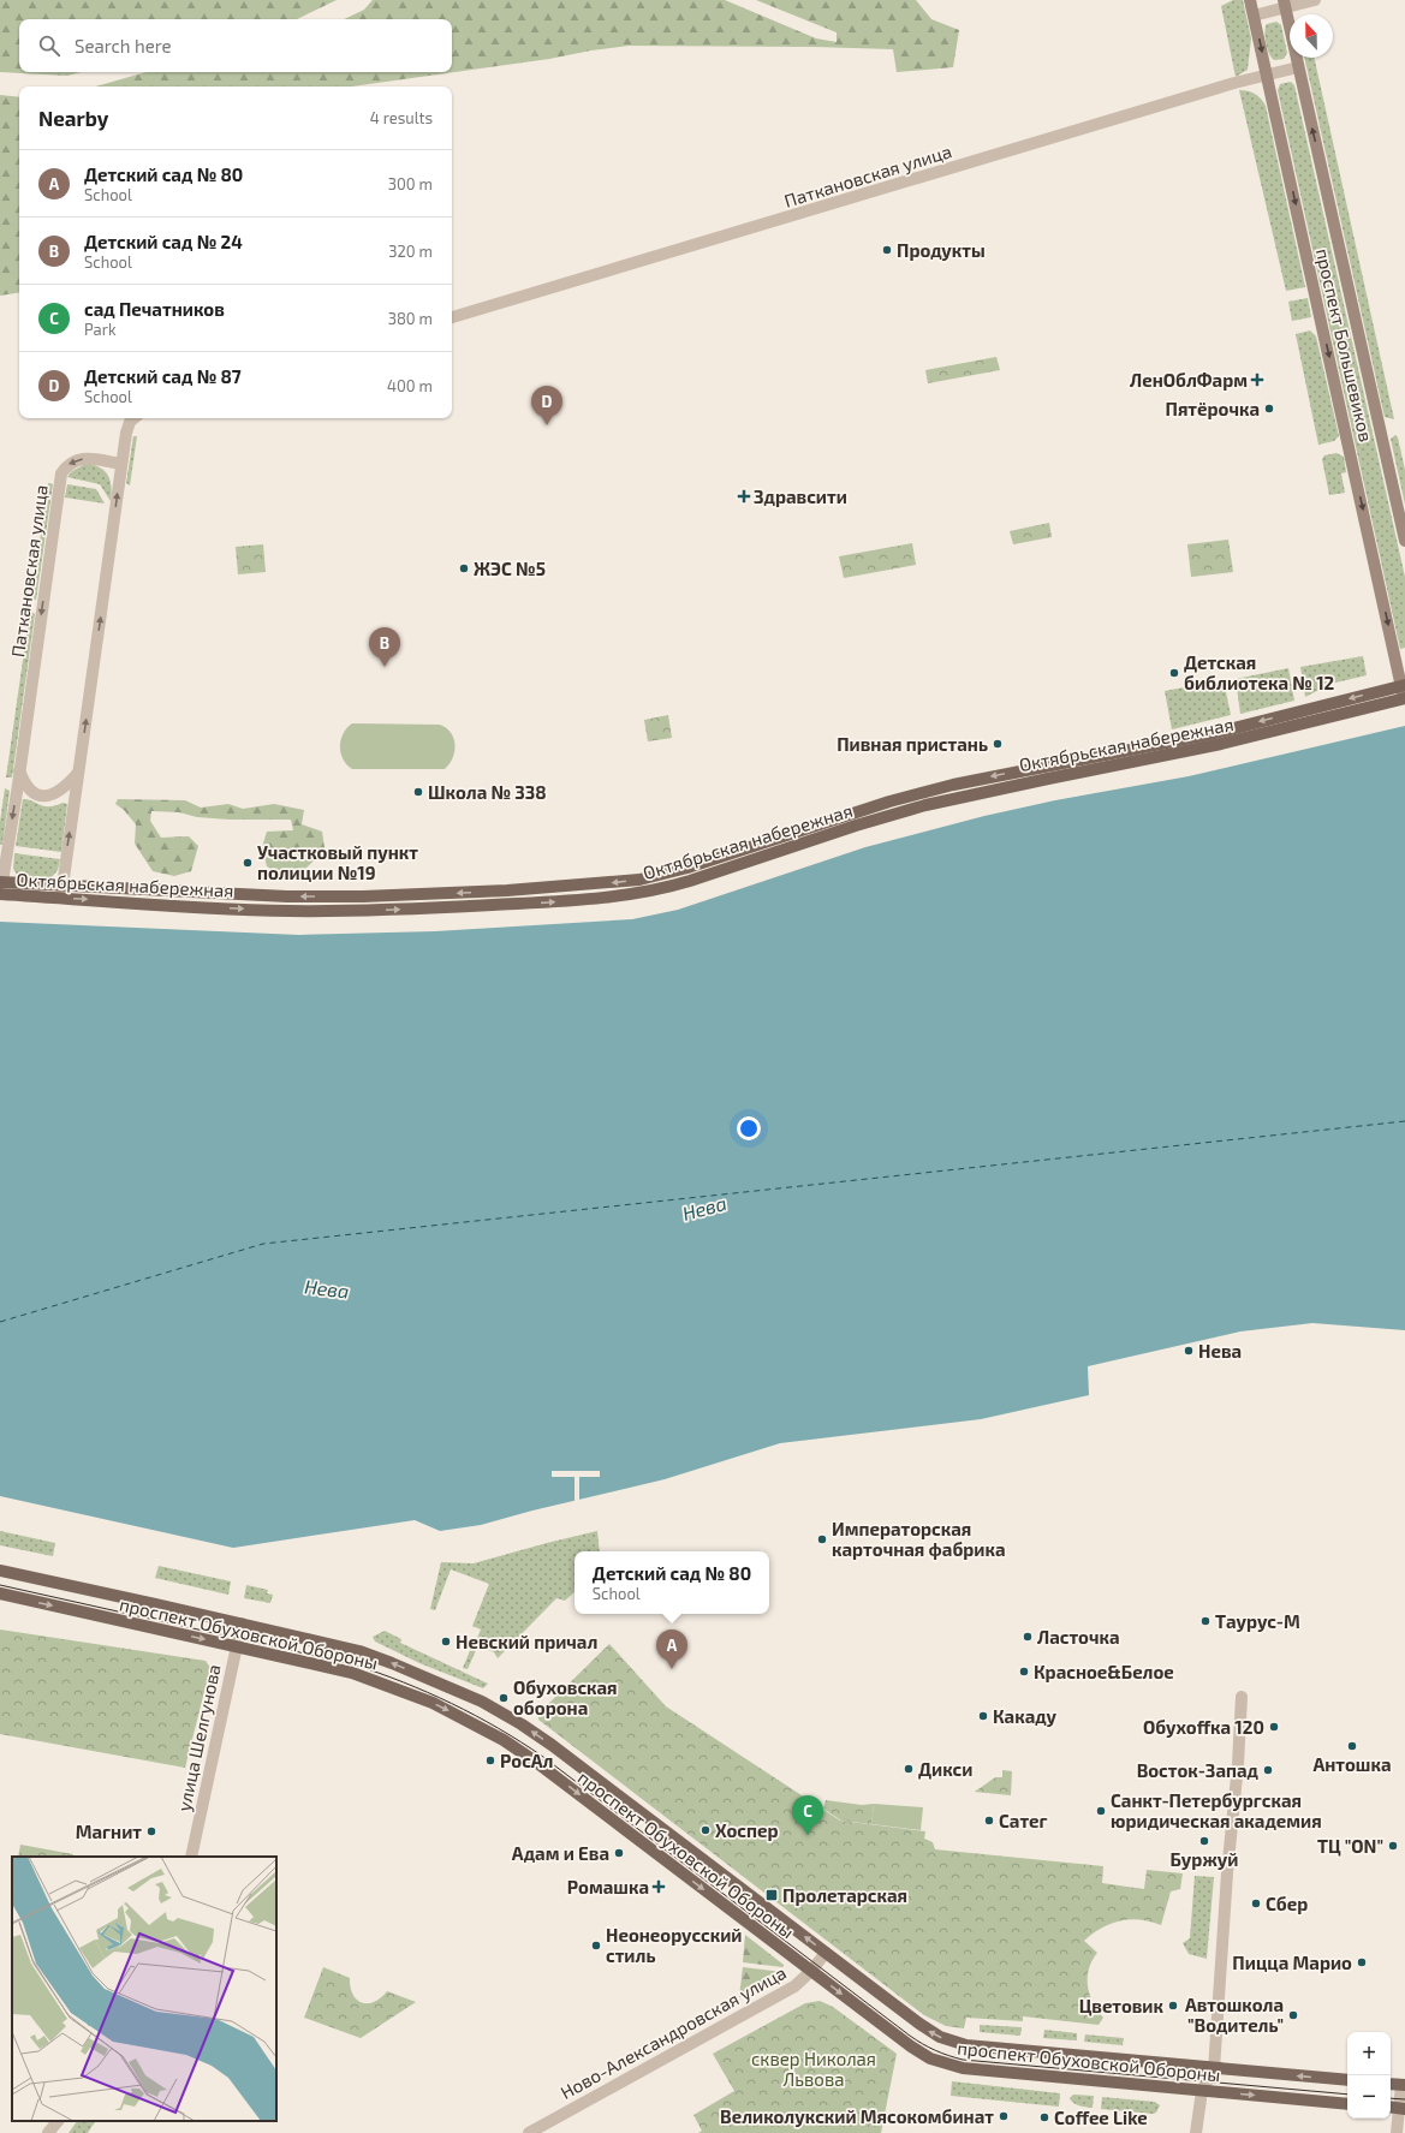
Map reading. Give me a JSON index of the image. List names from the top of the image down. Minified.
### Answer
{"streets":{"main road":["проспект Большевиков","Октябрьская набережная","проспект Обуховской Обороны"],"street":["Паткановская улица","улица Шелгунова","Ново-Александровская улица"]},"crossings":[["Паткановская улица","проспект Большевиков"],["Паткановская улица","Октябрьская набережная"],["проспект Большевиков","Октябрьская набережная"],["проспект Обуховской Обороны","улица Шелгунова"],["проспект Обуховской Обороны","Ново-Александровская улица"]],"water":["Нева"],"parks":["сквер Николая Львова"],"places":{"other":["Продукты","Пятёрочка","ЖЭС №5","Детская библиотека № 12","Пивная пристань","Школа № 338","Участковый пункт полиции №19","Нева","Императорская карточная фабрика","Таурус-М","Ласточка","Невский причал","Красное&Белое","Обуховская оборона","Какаду","Обухоffка 120","Антошка","РосАл","Дикси","Восток-Запад","Санкт-Петербургская юридическая академия","Сатег","Хоспер","Магнит","Буржуй","ТЦ \"ON\"","Адам и Ева","Сбер","Неонеорусский стиль","Пицца Марио","Цветовик","Автошкола \"Водитель\"","Великолукский Мясокомбинат","Coffee Like"],"health":["ЛенОблФарм","Здравсити","Ромашка"],"transit":["Пролетарская"]},"north":"top","page":{"search":"Search here","heading":["Nearby","4 results"],"list":[{"mark":"A","name":"Детский сад № 80","note":"School","value":"300 m"},{"mark":"B","name":"Детский сад № 24","note":"School","value":"320 m"},{"mark":"C","name":"сад Печатников","note":"Park","value":"380 m"},{"mark":"D","name":"Детский сад № 87","note":"School","value":"400 m"}],"pins":["D","B","A","C"],"popup":["Детский сад № 80","School"],"map_buttons":["+","−"]}}
